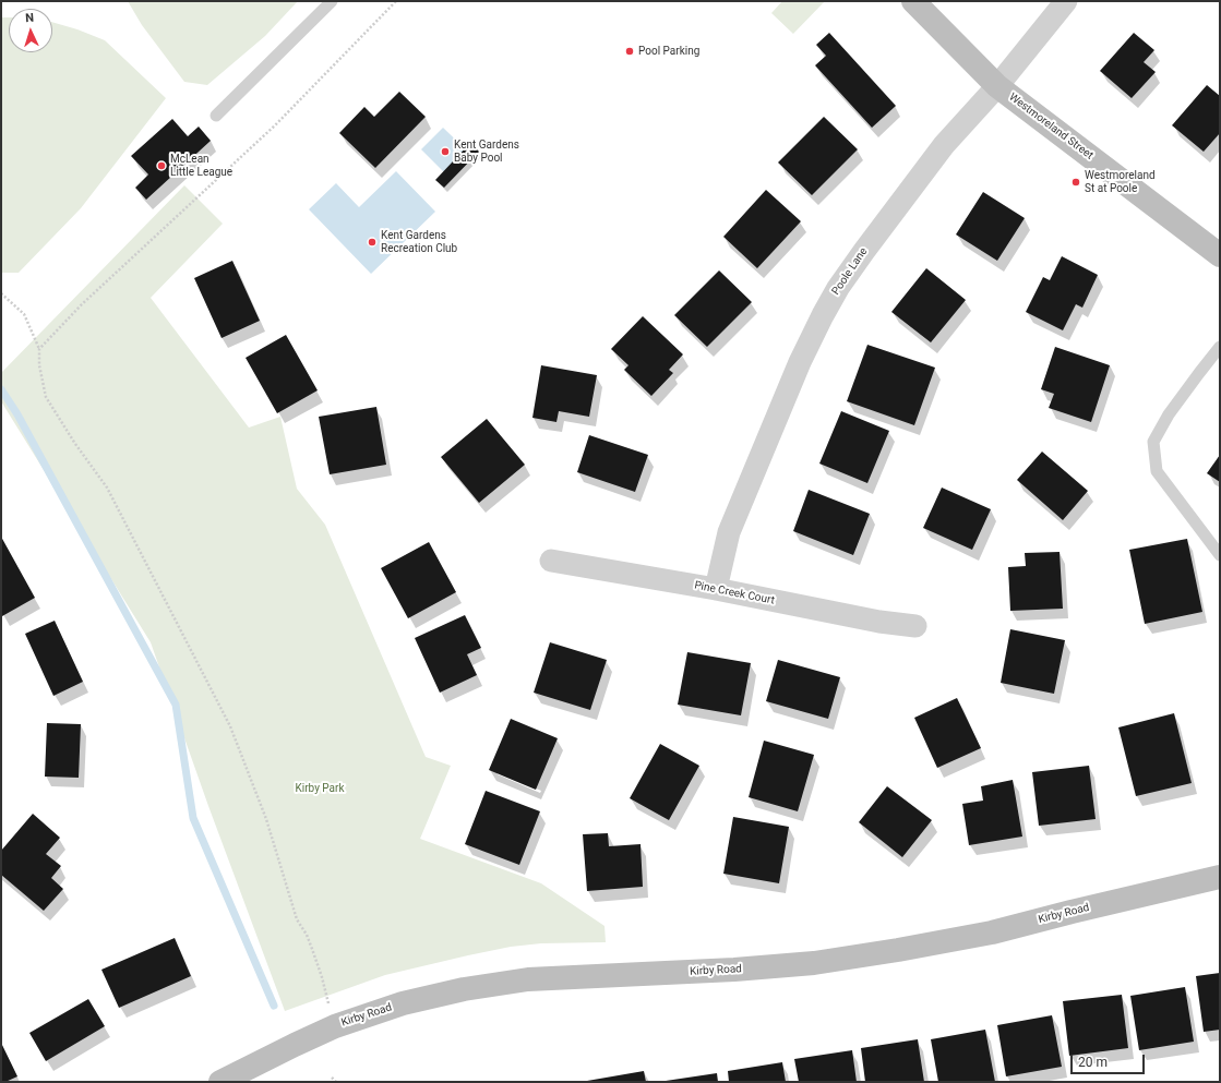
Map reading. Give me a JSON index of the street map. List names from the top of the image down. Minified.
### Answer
{"streets":{"main road":["Westmoreland Street","Kirby Road"],"street":["Poole Lane","Pine Creek Court"]},"crossings":[["Westmoreland Street","Poole Lane"],["Poole Lane","Pine Creek Court"]],"parks":["Kirby Park"],"places":["Pool Parking","Kent Gardens Baby Pool","McLean Little League","Westmoreland St at Poole","Kent Gardens Recreation Club"],"scale_bar":"20 m","north":"top"}
